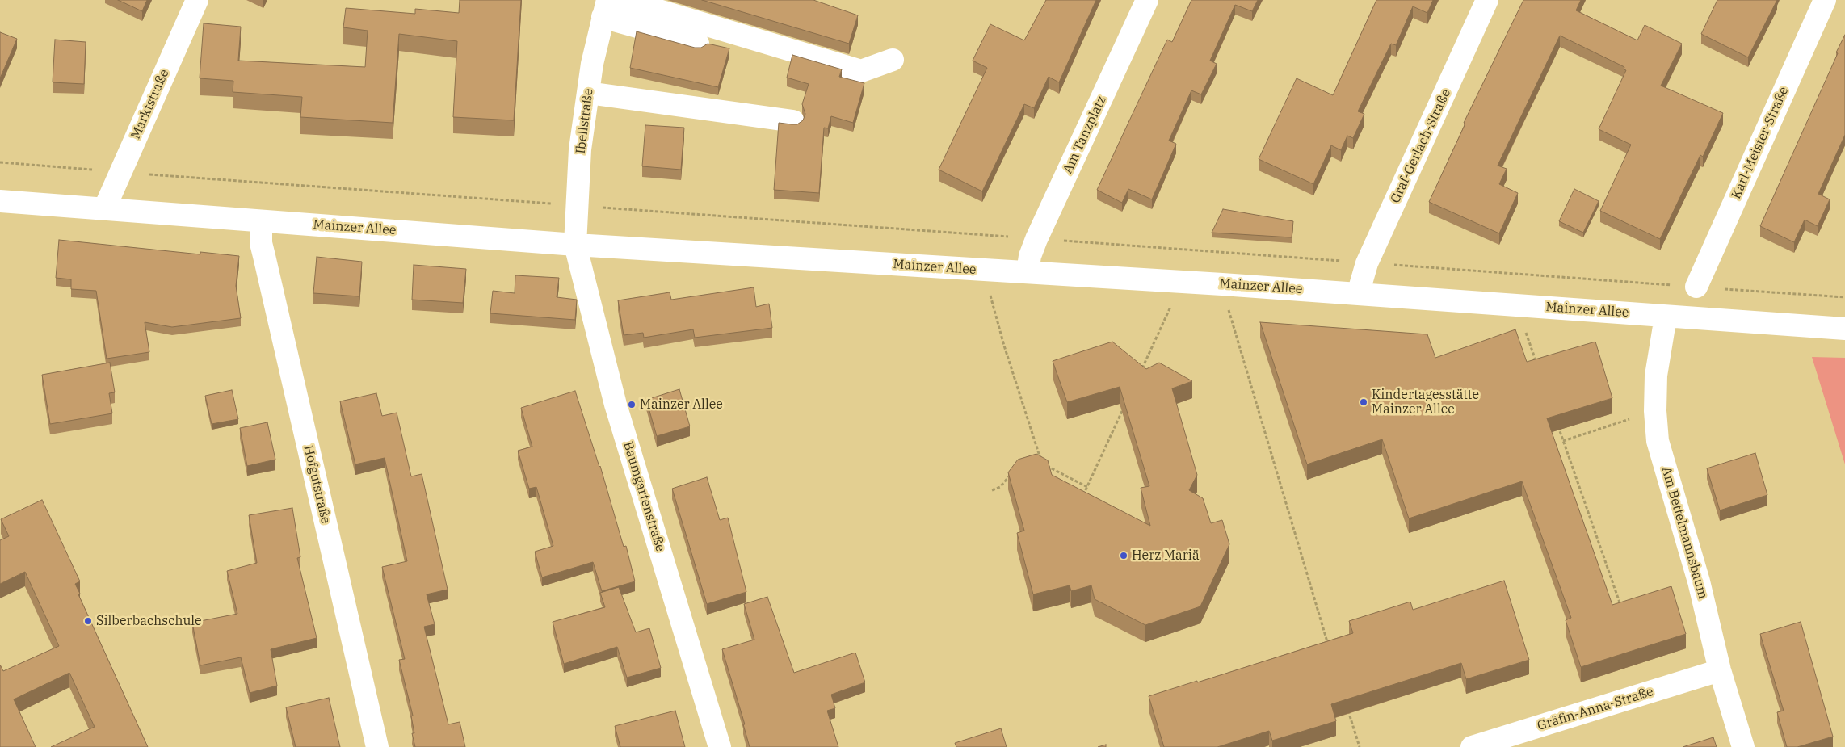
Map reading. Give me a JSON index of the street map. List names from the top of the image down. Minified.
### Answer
{"streets":{"street":["Marktstraße","Ibellstraße","Am Tanzplatz","Karl-Meister-Straße","Graf-Gerlach-Straße","Mainzer Allee","Hofgutstraße","Baumgartenstraße","Am Bettelmannsbaum","Gräfin-Anna-Straße"]},"crossings":[["Marktstraße","Mainzer Allee"],["Ibellstraße","Mainzer Allee"],["Ibellstraße","Baumgartenstraße"],["Am Tanzplatz","Mainzer Allee"],["Graf-Gerlach-Straße","Mainzer Allee"],["Mainzer Allee","Hofgutstraße"],["Mainzer Allee","Baumgartenstraße"],["Mainzer Allee","Am Bettelmannsbaum"],["Am Bettelmannsbaum","Gräfin-Anna-Straße"]],"places":["Kindertagesstätte Mainzer Allee","Mainzer Allee","Herz Mariä","Silberbachschule"]}
